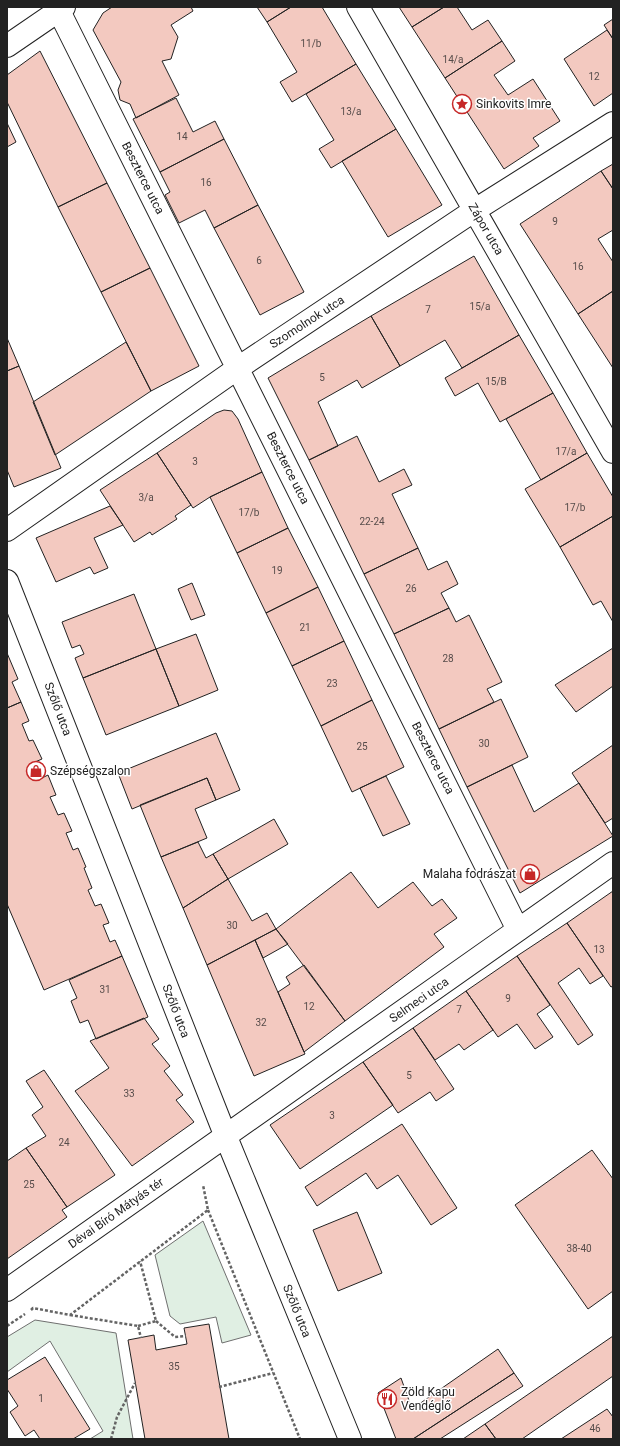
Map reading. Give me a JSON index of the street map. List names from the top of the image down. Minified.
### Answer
{"streets":{"street":["Beszterce utca","Zápor utca","Szomolnok utca","Szőlő utca","Selmeci utca","Dévai Bíró Mátyás tér"]},"crossings":[["Beszterce utca","Szomolnok utca"],["Beszterce utca","Selmeci utca"],["Zápor utca","Szomolnok utca"],["Szőlő utca","Selmeci utca"],["Szőlő utca","Dévai Bíró Mátyás tér"],["Selmeci utca","Dévai Bíró Mátyás tér"]],"places":{"place":["Sinkovits Imre"],"shop":["Szépségszalon","Malaha fodrászat"],"restaurant":["Zöld Kapu Vendéglő"]},"house_numbers":["11/b","14/a","12","13/a","14","16","9","6","16","15/a","7","5","15/B","17/a","3","3/a","17/b","17/b","22-24","19","26","21","28","23","30","25","30","13","31","9","12","7","32","5","33","3","24","25","38-40","35","1","46"]}
